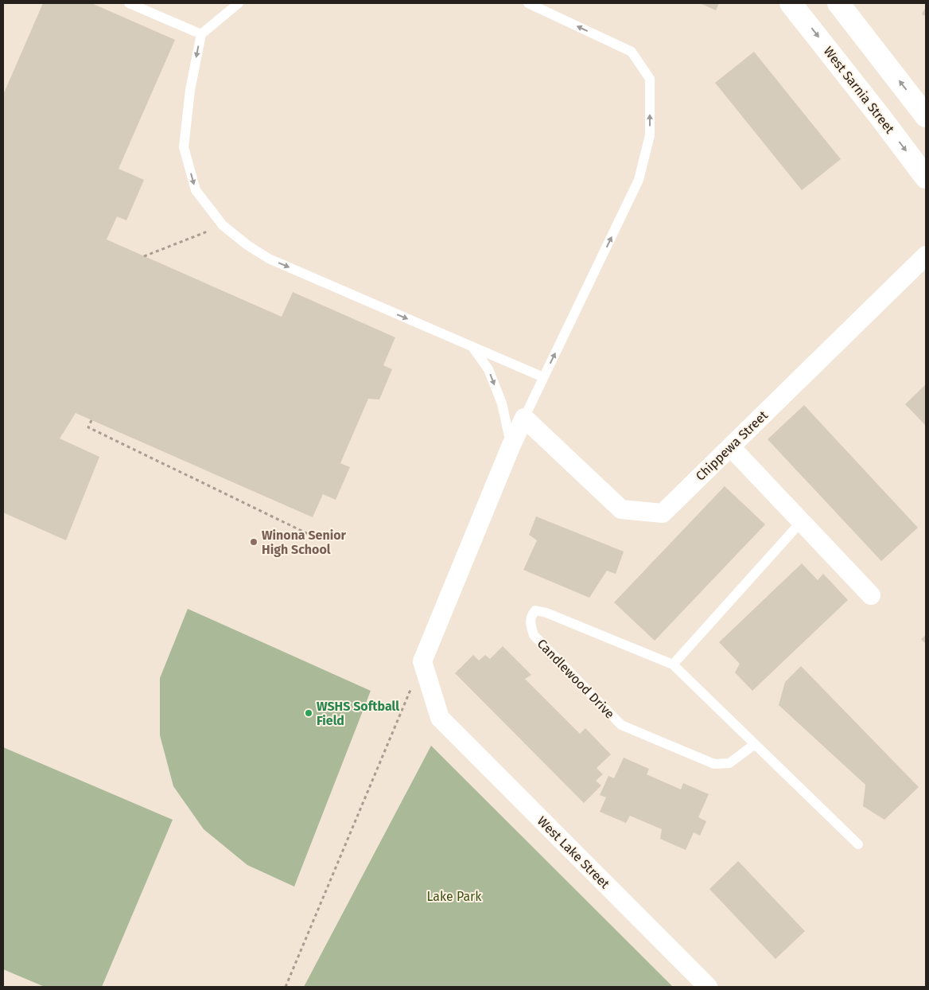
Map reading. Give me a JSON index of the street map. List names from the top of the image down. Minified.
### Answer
{"streets":{"street":["West Sarnia Street","Chippewa Street","West Lake Street"],"lane":["Candlewood Drive"]},"parks":["Lake Park"],"places":["Winona Senior High School","WSHS Softball Field"]}
